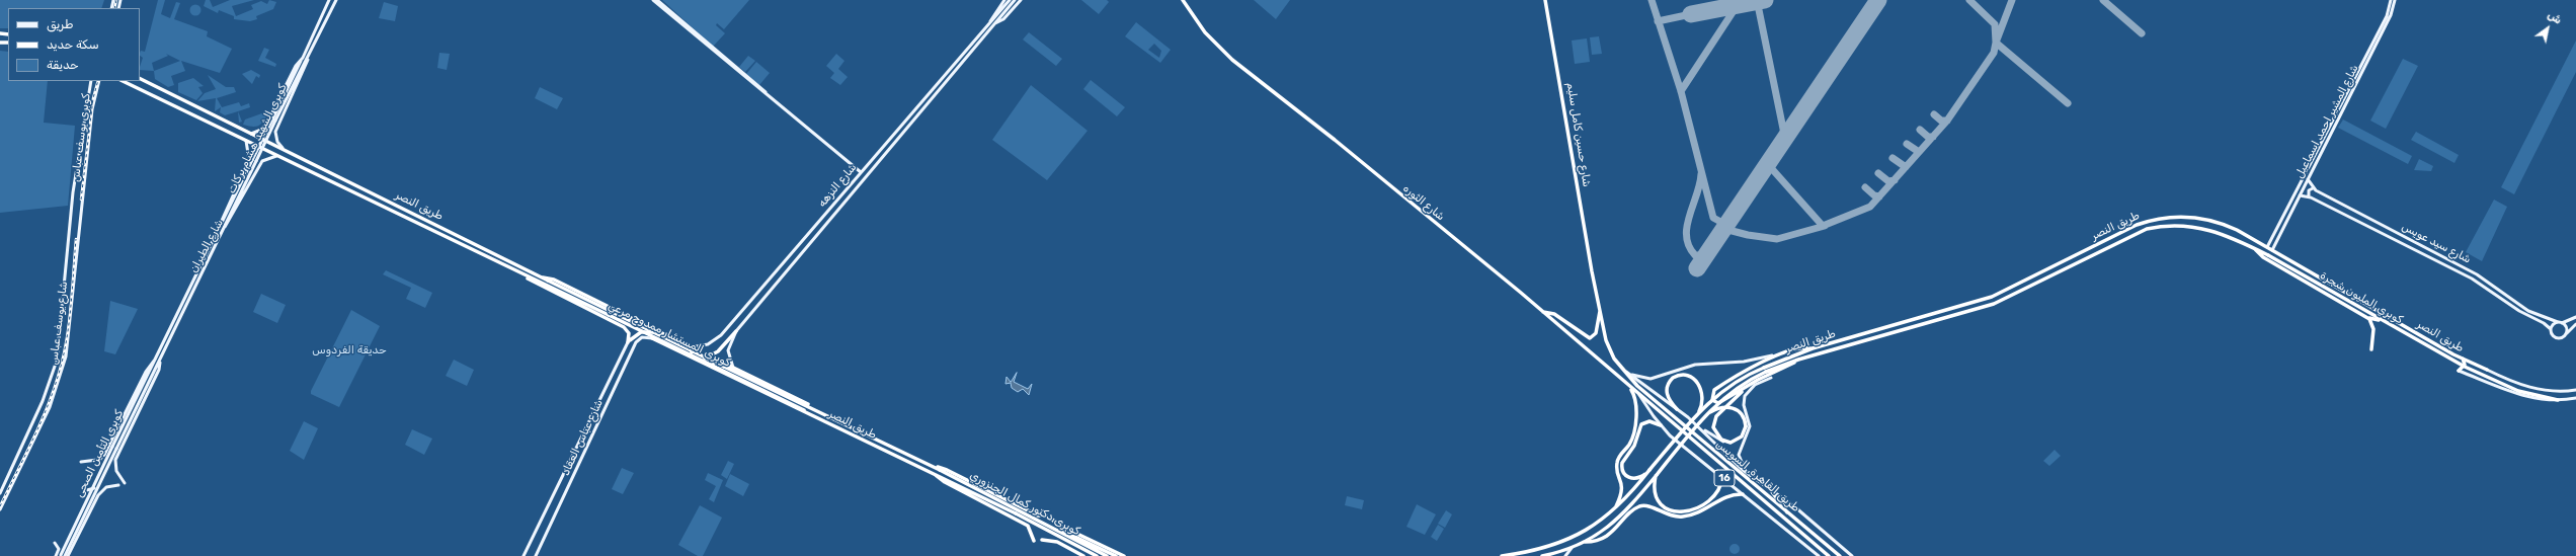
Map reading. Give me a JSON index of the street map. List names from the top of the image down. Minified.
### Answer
{"streets":{"highway":["شارع حسين كامل سليم","شارع الثوره","طريق النصر","كوبري المليون شجرة","كوبرى المستشار ممدوح مرعي","طريق القاهرة, السويس","16","كوبرى دكتور كمال الجنزوري"],"main road":["شارع المشير احمد اسماعيل","كوبرى يوسف عباس","كوبرى الشهيد هشام بركات","شارع النزهه","شارع سيد عويس","شارع الطيران","شارع يوسف عباس","شارع عباس العقاد","كوبرى التأمين الصحى"]},"crossings":[["شارع المشير احمد اسماعيل","طريق النصر"],["شارع حسين كامل سليم","طريق القاهرة, السويس"],["كوبرى يوسف عباس","شارع يوسف عباس"],["كوبرى الشهيد هشام بركات","شارع الطيران"],["شارع النزهه","طريق النصر"],["شارع الثوره","طريق القاهرة, السويس"],["شارع الثوره","16"],["طريق النصر","كوبري المليون شجرة"],["طريق النصر","كوبرى المستشار ممدوح مرعي"],["طريق النصر","شارع عباس العقاد"],["طريق النصر","كوبرى دكتور كمال الجنزوري"],["شارع الطيران","كوبرى التأمين الصحى"]],"parks":["حديقة الفردوس"],"legend":["طريق","سكة حديد","حديقة"],"north":"top right"}
